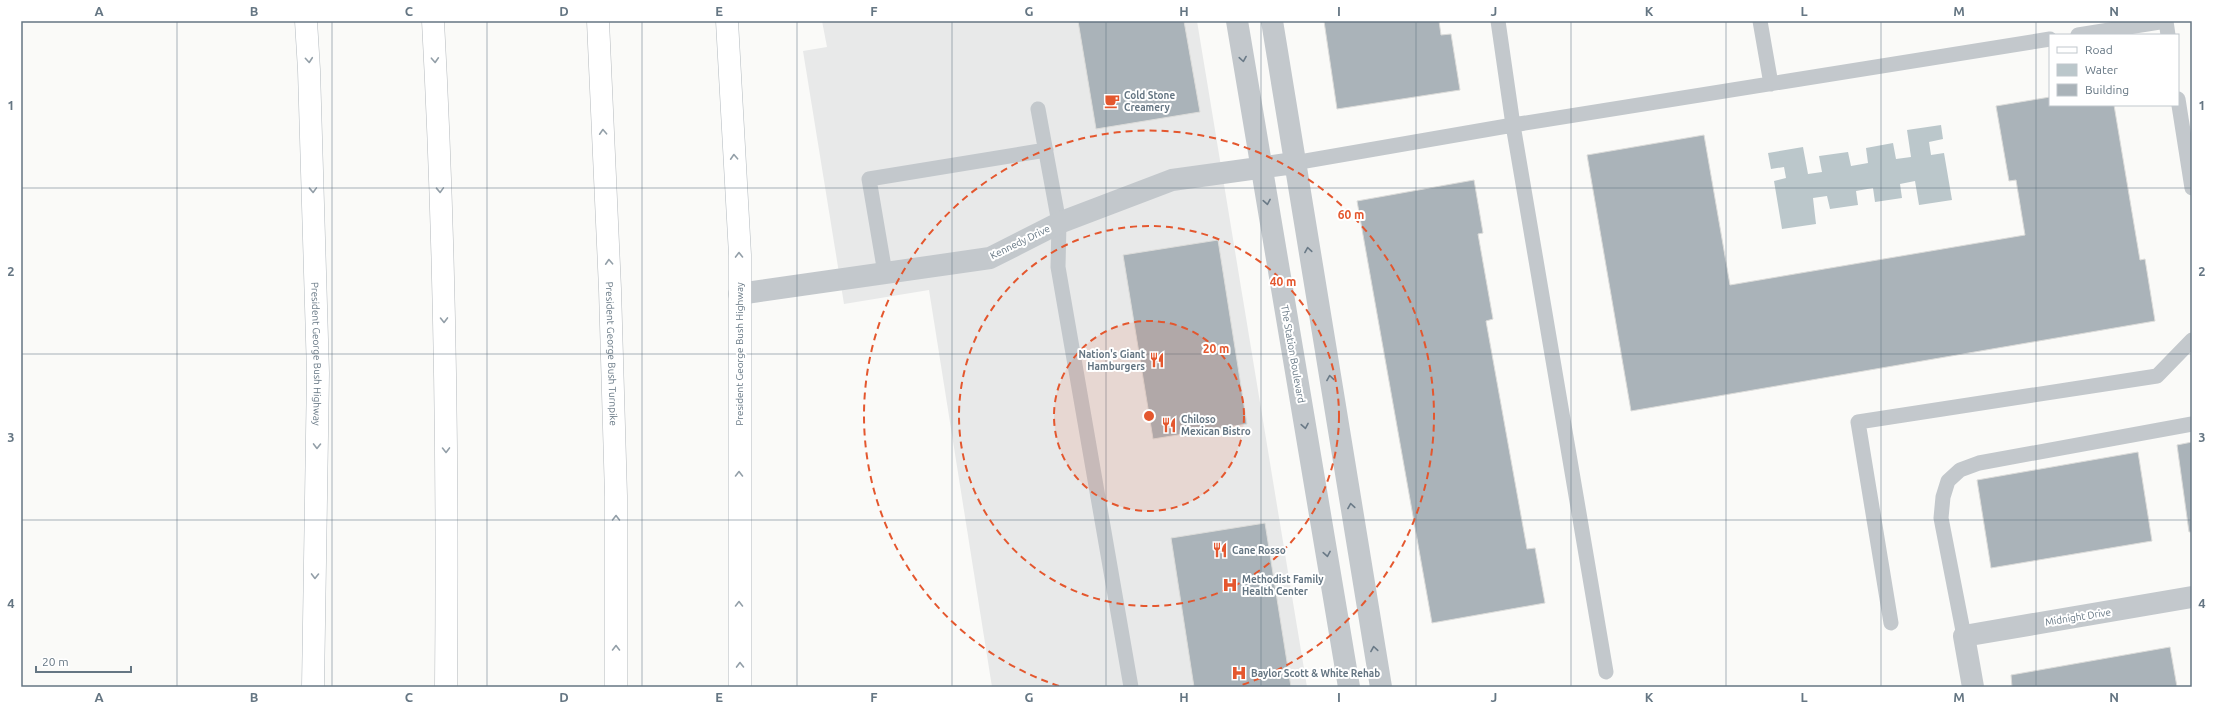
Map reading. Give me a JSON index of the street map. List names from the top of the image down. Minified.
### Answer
{"streets":{"main road":["President George Bush Highway","President George Bush Turnpike"],"street":["Kennedy Drive","The Station Boulevard","Midnight Drive"]},"crossings":[["Kennedy Drive","President George Bush Highway"],["Kennedy Drive","The Station Boulevard"]],"places":{"cafe":["Cold Stone Creamery"],"restaurant":["Nation's Giant Hamburgers","Chiloso Mexican Bistro","Cane Rosso"],"hospital":["Methodist Family Health Center","Baylor Scott & White Rehab"]},"legend":["Road","Water","Building"],"scale_bar":"20 m","grid":{"columns":["A","B","C","D","E","F","G","H","I","J","K","L","M","N"],"rows":["1","2","3","4"]},"rings":["60 m","40 m","20 m"]}
